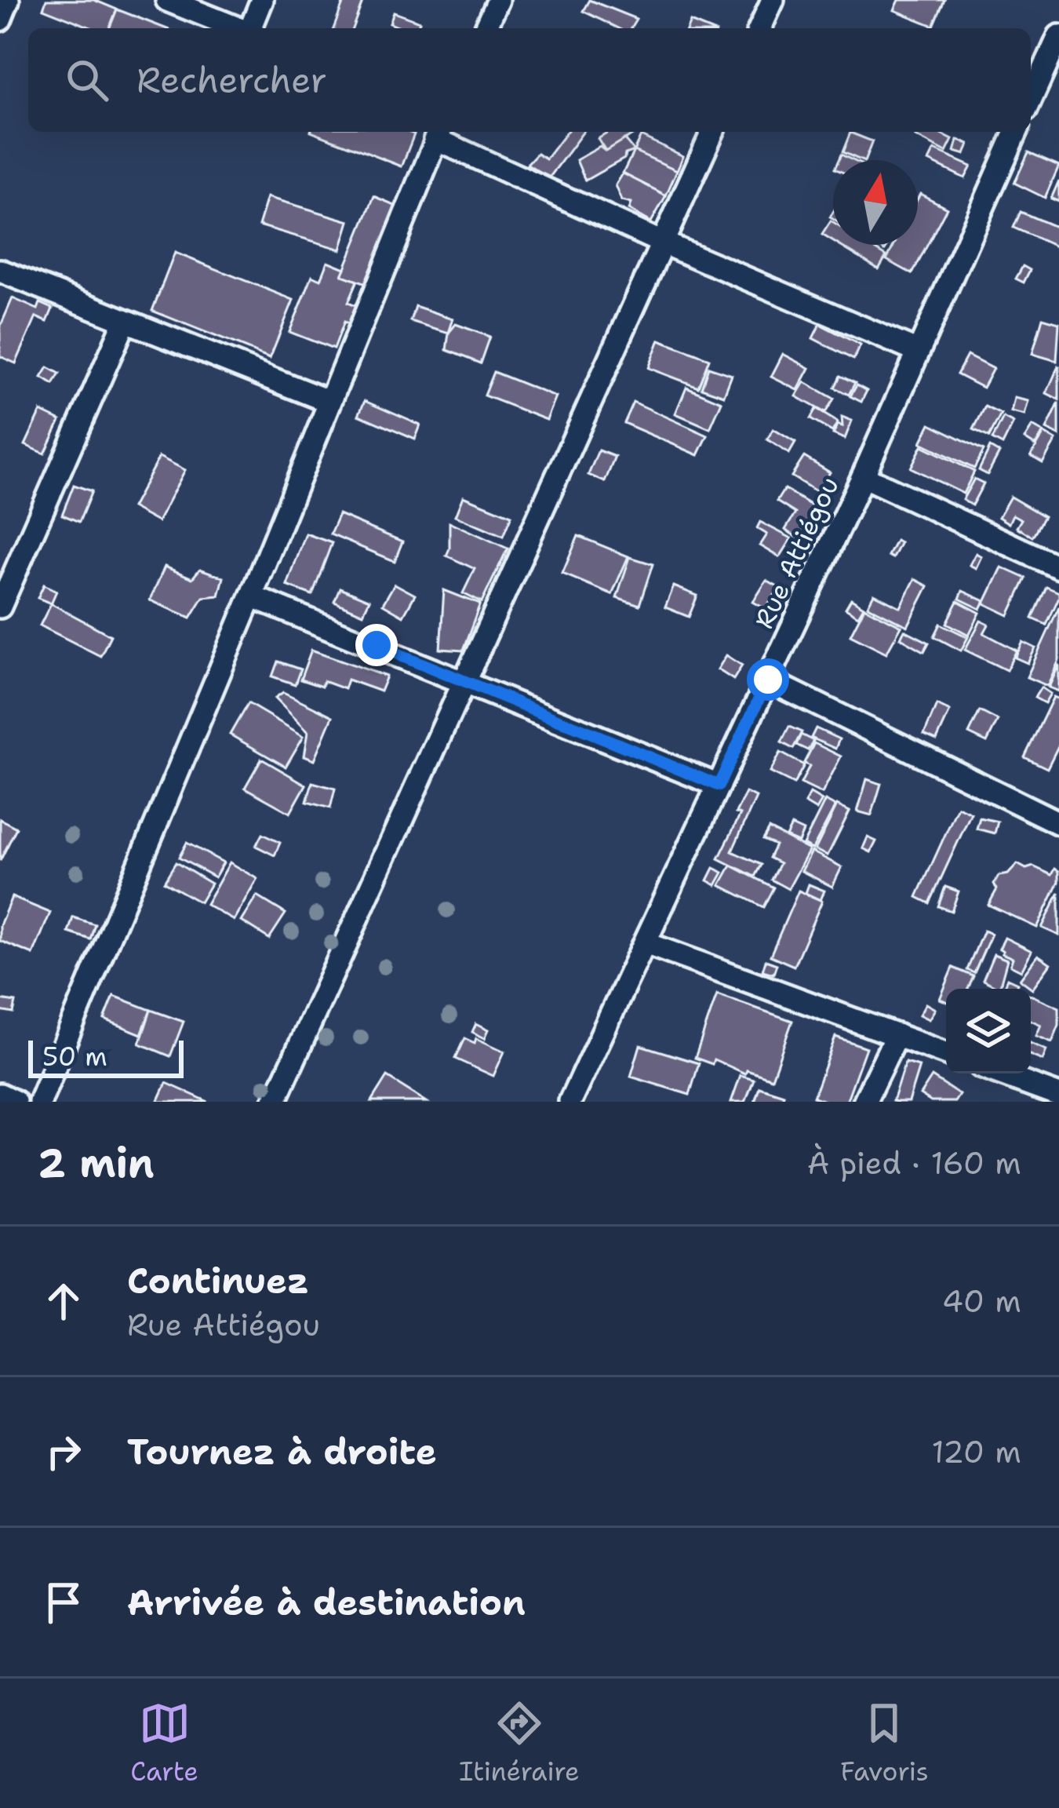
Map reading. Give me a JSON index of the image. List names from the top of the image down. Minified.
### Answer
{"streets":{"street":["Rue Attiégou"]},"scale_bar":"50 m","north":"top","page":{"search":"Rechercher","scale":"50 m","heading":["2 min","À pied · 160 m"],"list":[["Continuez","Rue Attiégou","40 m"],["Tournez à droite","120 m"],"Arrivée à destination"],"nav":["Carte","Itinéraire","Favoris"]}}
